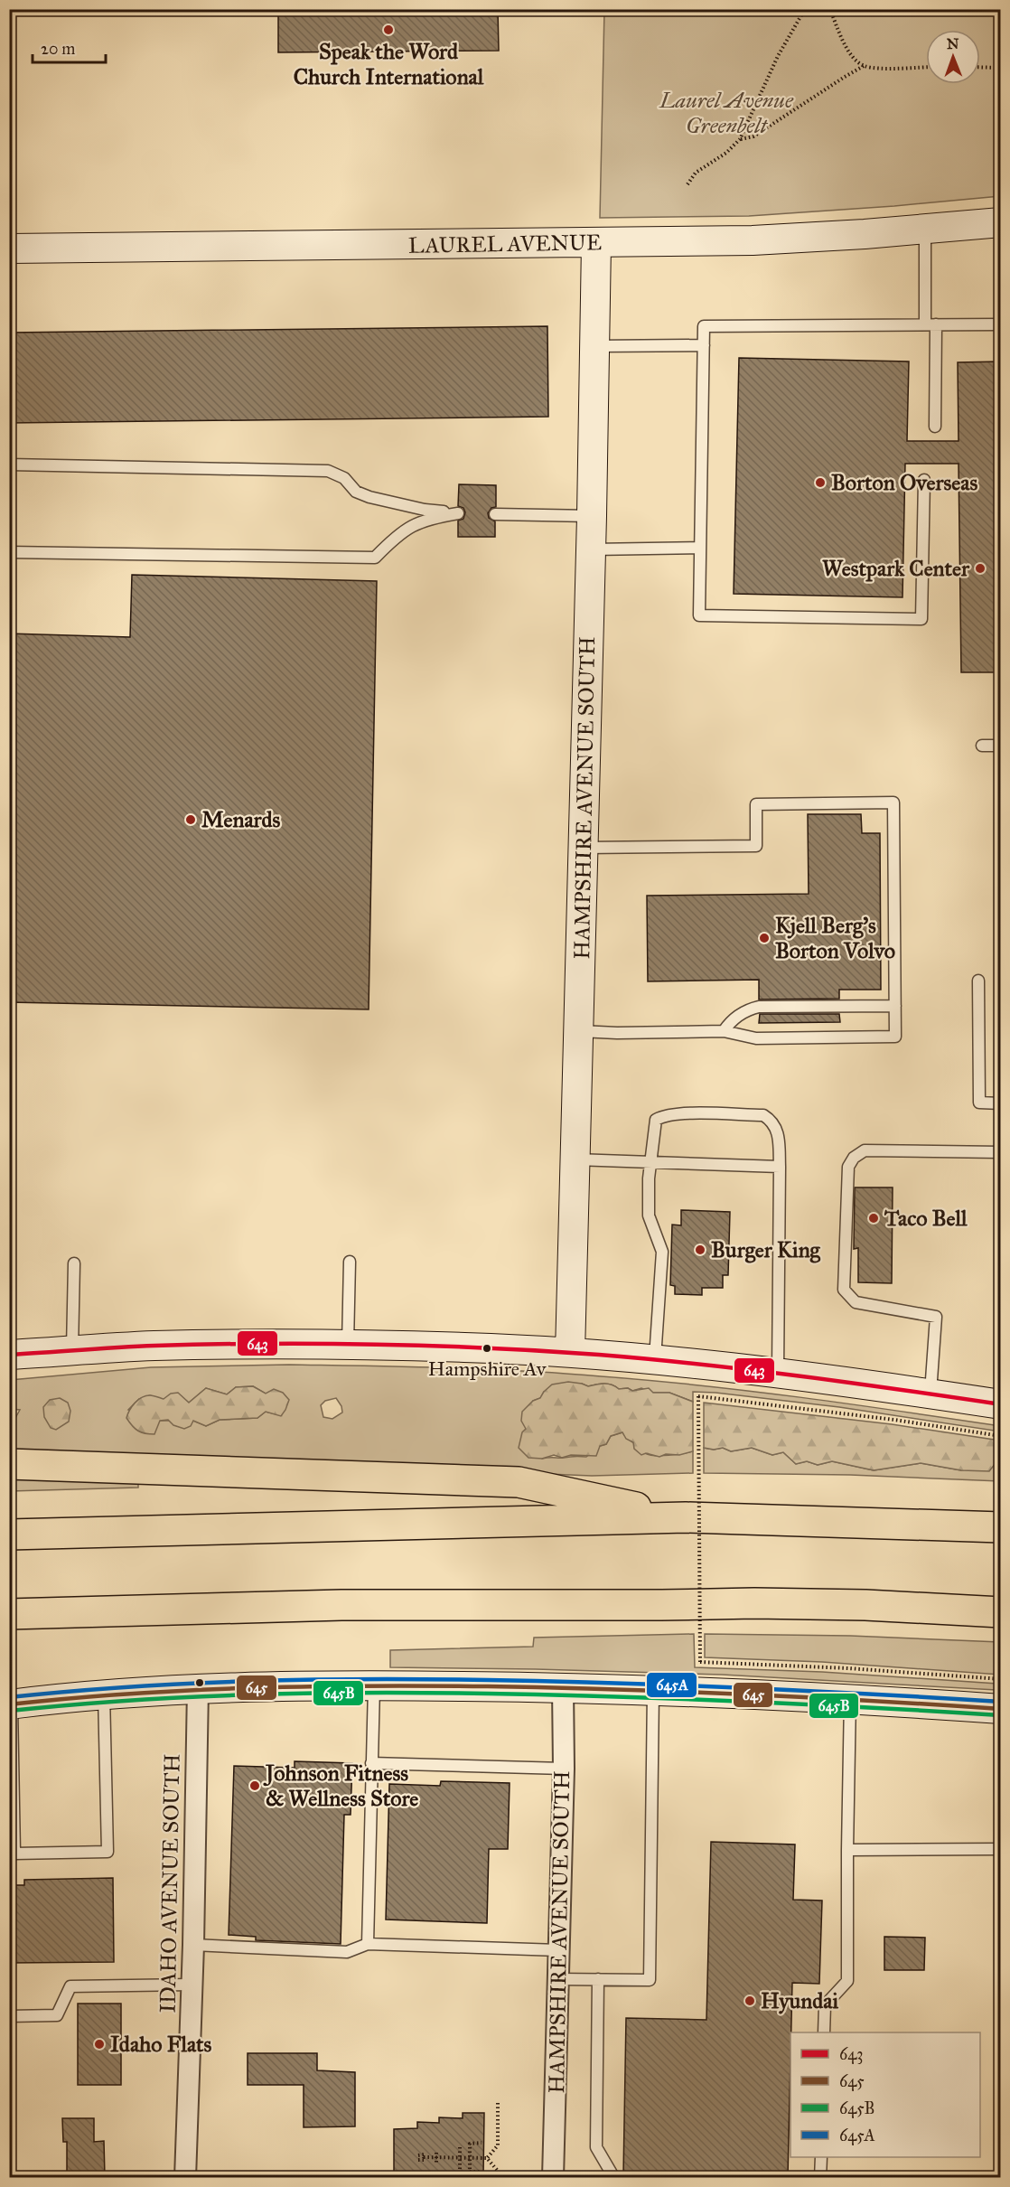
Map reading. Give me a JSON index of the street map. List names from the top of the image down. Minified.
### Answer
{"streets":{"street":["LAUREL AVENUE","HAMPSHIRE AVENUE SOUTH","IDAHO AVENUE SOUTH"]},"crossings":[["LAUREL AVENUE","HAMPSHIRE AVENUE SOUTH"]],"parks":["Laurel Avenue Greenbelt"],"places":["Speak the Word Church International","Borton Overseas","Westpark Center","Menards","Kjell Berg's Borton Volvo","Taco Bell","Burger King","Hampshire Av","Johnson Fitness & Wellness Store","Hyundai","Idaho Flats"],"lines":["transit line 643","transit line 645A","transit line 645","transit line 645B"],"legend":["643","645","645B","645A"],"scale_bar":"20 m","north":"top"}
